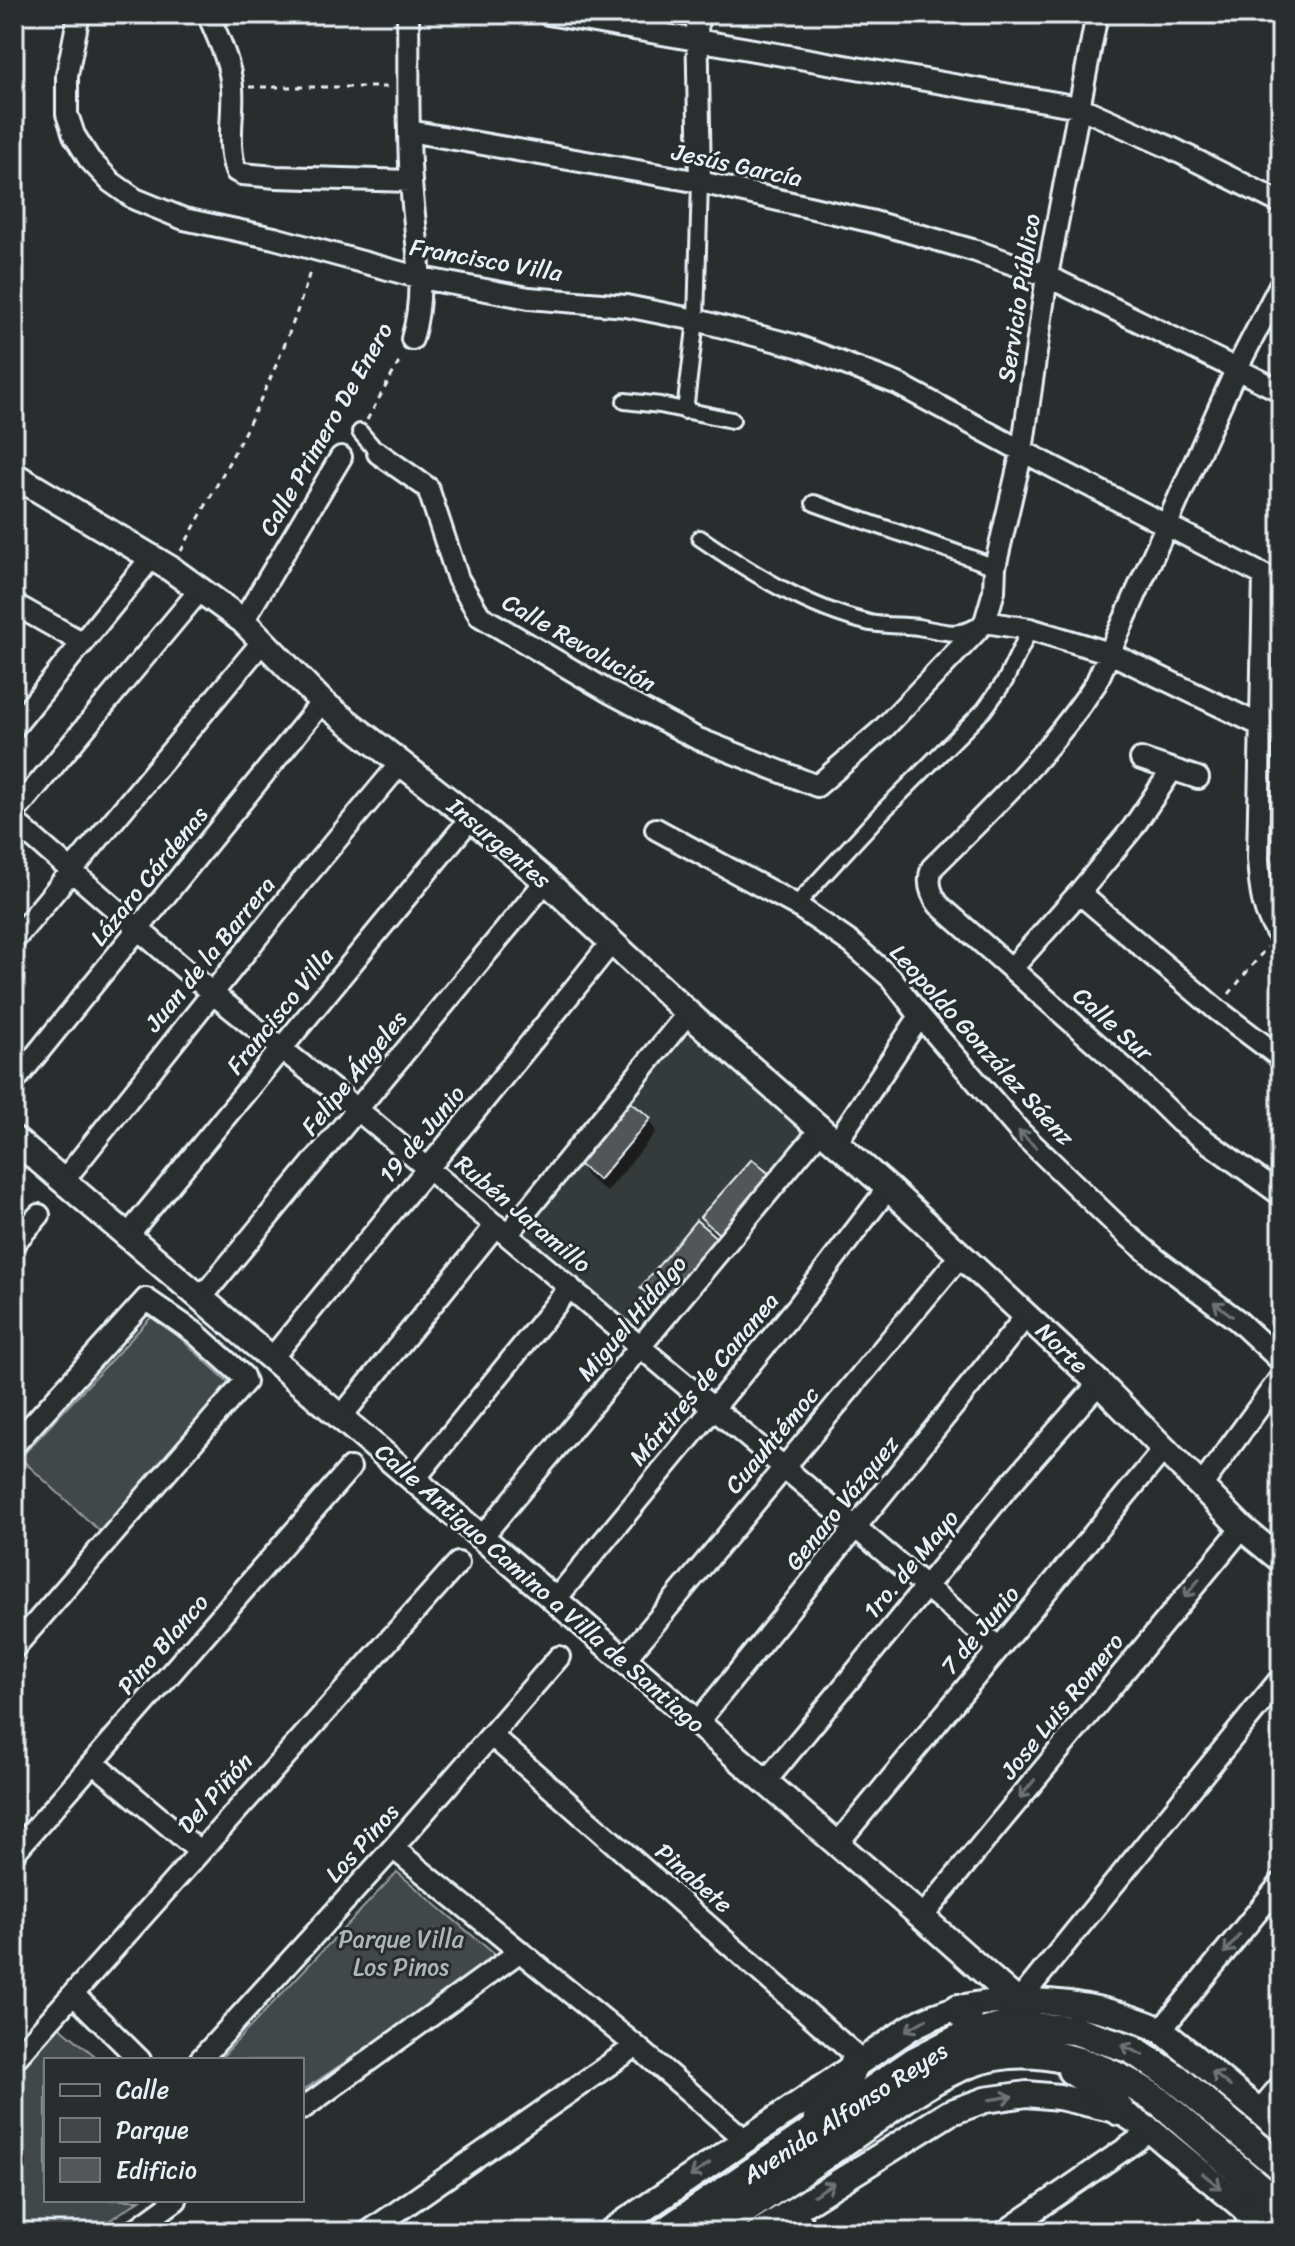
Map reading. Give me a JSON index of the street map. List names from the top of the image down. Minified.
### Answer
{"streets":{"main road":["Avenida Alfonso Reyes"],"street":["Jesús García","Francisco Villa","Servicio Público","Calle Primero De Enero","Calle Revolución","Insurgentes","Lázaro Cárdenas","Juan de la Barrera","Calle Sur","Leopoldo González Sáenz","Felipe Ángeles","19 de Junio","Rubén Jaramillo","Miguel Hidalgo","Norte","Mártires de Cananea","Cuauhtémoc","Genaro Vázquez","1ro. de Mayo","Calle Antiguo Camino a Villa de Santiago","7 de Junio","Pino Blanco","Jose Luis Romero","Del Piñón","Los Pinos","Pinabete"]},"crossings":[["Jesús García","Servicio Público"],["Jesús García","Calle Primero De Enero"],["Francisco Villa","Servicio Público"],["Francisco Villa","Calle Primero De Enero"],["Francisco Villa","Insurgentes"],["Francisco Villa","Rubén Jaramillo"],["Francisco Villa","Calle Antiguo Camino a Villa de Santiago"],["Servicio Público","Calle Revolución"],["Calle Primero De Enero","Calle Revolución"],["Calle Primero De Enero","Insurgentes"],["Insurgentes","Lázaro Cárdenas"],["Insurgentes","Juan de la Barrera"],["Insurgentes","Felipe Ángeles"],["Insurgentes","19 de Junio"],["Insurgentes","Miguel Hidalgo"],["Insurgentes","Norte"],["Lázaro Cárdenas","Rubén Jaramillo"],["Juan de la Barrera","Rubén Jaramillo"],["Juan de la Barrera","Calle Antiguo Camino a Villa de Santiago"],["Leopoldo González Sáenz","Miguel Hidalgo"],["Felipe Ángeles","Rubén Jaramillo"],["Felipe Ángeles","Calle Antiguo Camino a Villa de Santiago"],["19 de Junio","Rubén Jaramillo"],["19 de Junio","Calle Antiguo Camino a Villa de Santiago"],["Rubén Jaramillo","Miguel Hidalgo"],["Rubén Jaramillo","Mártires de Cananea"],["Rubén Jaramillo","Cuauhtémoc"],["Rubén Jaramillo","Genaro Vázquez"],["Rubén Jaramillo","1ro. de Mayo"],["Rubén Jaramillo","7 de Junio"],["Miguel Hidalgo","Norte"],["Miguel Hidalgo","Calle Antiguo Camino a Villa de Santiago"],["Norte","Mártires de Cananea"],["Norte","Cuauhtémoc"],["Norte","Genaro Vázquez"],["Norte","1ro. de Mayo"],["Norte","7 de Junio"],["Norte","Jose Luis Romero"],["Mártires de Cananea","Calle Antiguo Camino a Villa de Santiago"],["Cuauhtémoc","Calle Antiguo Camino a Villa de Santiago"],["Genaro Vázquez","Calle Antiguo Camino a Villa de Santiago"],["1ro. de Mayo","Calle Antiguo Camino a Villa de Santiago"],["Calle Antiguo Camino a Villa de Santiago","7 de Junio"],["Calle Antiguo Camino a Villa de Santiago","Jose Luis Romero"],["Calle Antiguo Camino a Villa de Santiago","Avenida Alfonso Reyes"],["Los Pinos","Pinabete"]],"one_way":["Leopoldo González Sáenz"],"parks":["Parque Villa Los Pinos"],"legend":["Calle","Parque","Edificio"]}
